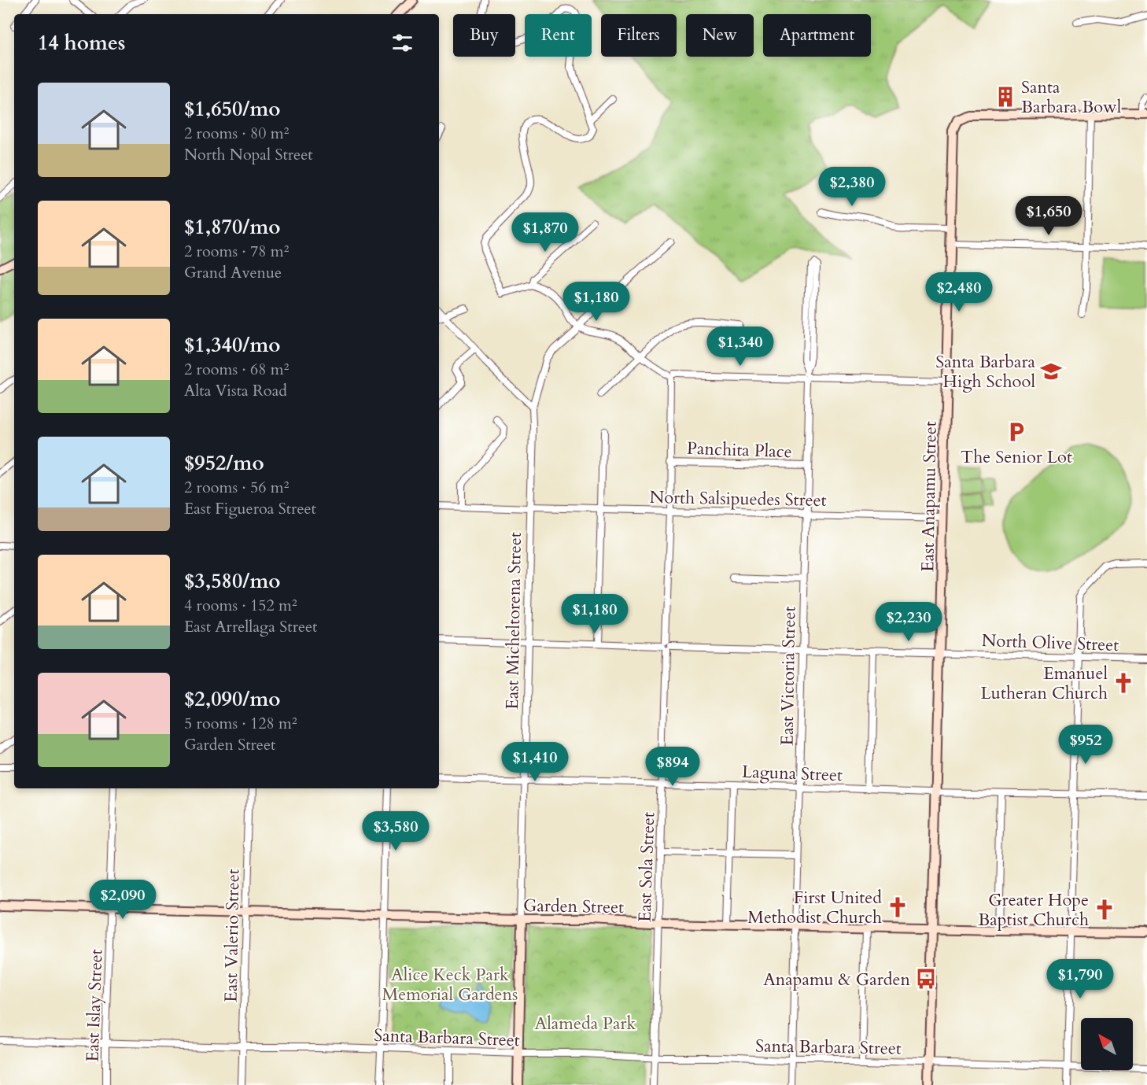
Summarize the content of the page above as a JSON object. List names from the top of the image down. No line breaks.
{"streets":{"street":["Panchita Place","East Anapamu Street","North Salsipuedes Street","East Micheltorena Street","North Olive Street","East Victoria Street","Laguna Street","East Sola Street","Garden Street","East Valerio Street","East Islay Street","Santa Barbara Street"]},"crossings":[["Panchita Place","East Victoria Street"],["Panchita Place","East Sola Street"],["East Anapamu Street","North Salsipuedes Street"],["East Anapamu Street","North Olive Street"],["East Anapamu Street","Laguna Street"],["East Anapamu Street","Garden Street"],["East Anapamu Street","Santa Barbara Street"],["North Salsipuedes Street","East Micheltorena Street"],["North Salsipuedes Street","East Victoria Street"],["North Salsipuedes Street","East Sola Street"],["East Micheltorena Street","North Olive Street"],["East Micheltorena Street","Laguna Street"],["East Micheltorena Street","Garden Street"],["East Micheltorena Street","Santa Barbara Street"],["North Olive Street","East Victoria Street"],["North Olive Street","East Sola Street"],["East Victoria Street","Laguna Street"],["East Victoria Street","Garden Street"],["East Victoria Street","Santa Barbara Street"],["Laguna Street","East Sola Street"],["East Sola Street","Garden Street"],["East Sola Street","Santa Barbara Street"],["Garden Street","East Valerio Street"],["Garden Street","East Islay Street"],["East Valerio Street","Santa Barbara Street"],["East Islay Street","Santa Barbara Street"]],"parks":["Alice Keck Park Memorial Gardens","Alameda Park"],"places":{"building":["Santa Barbara Bowl"],"school or university":["Santa Barbara High School"],"parking":["The Senior Lot"],"church":["Emanuel Lutheran Church","First United Methodist Church","Greater Hope Baptist Church"],"bus stop":["Anapamu & Garden"]},"north":"top left","page":{"chip":["Buy","Rent","Filters","New","Apartment"],"heading":"14 homes","list":[{"name":"$1,650/mo","note":"2 rooms · 80 m² · North Nopal Street"},{"name":"$1,870/mo","note":"2 rooms · 78 m² · Grand Avenue"},{"name":"$1,340/mo","note":"2 rooms · 68 m² · Alta Vista Road"},{"name":"$952/mo","note":"2 rooms · 56 m² · East Figueroa Street"},{"name":"$3,580/mo","note":"4 rooms · 152 m² · East Arrellaga Street"},{"name":"$2,090/mo","note":"5 rooms · 128 m² · Garden Street"}],"price":["$2,380","$1,650","$1,870","$2,480","$1,180","$1,340","$1,180","$2,230","$952","$1,410","$894","$3,580","$2,090","$1,790"]}}
